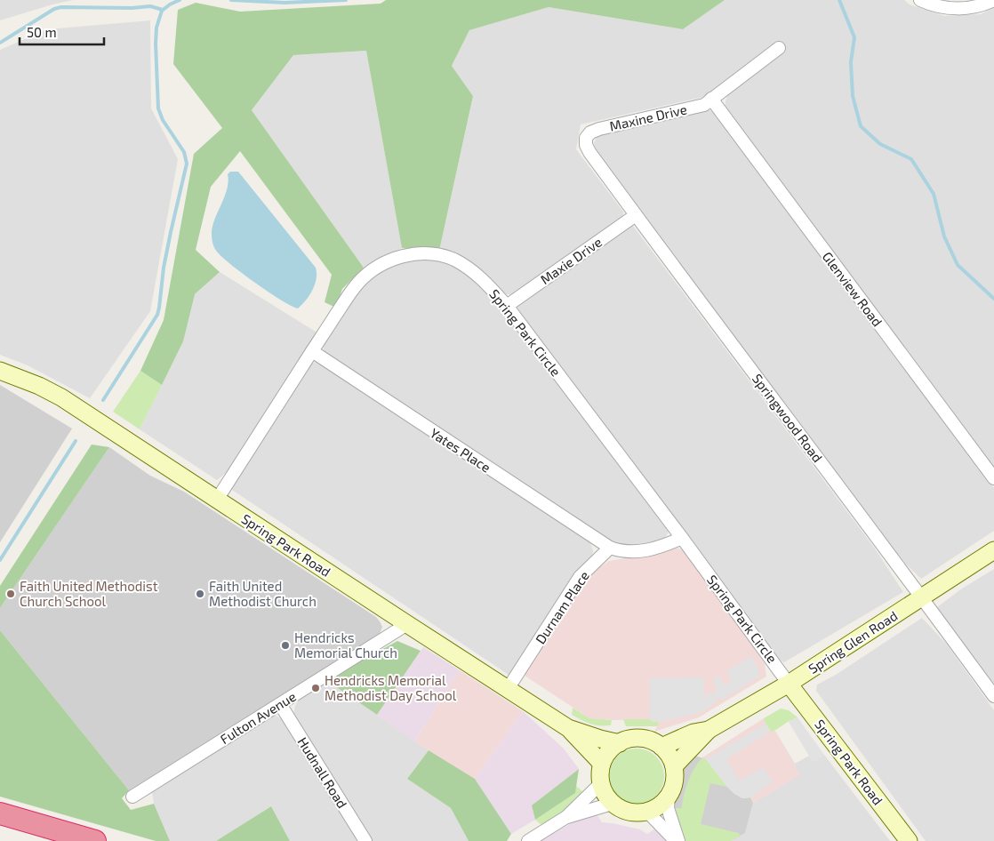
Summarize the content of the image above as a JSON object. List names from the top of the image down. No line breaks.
{"streets":{"main road":["Spring Park Road","Spring Glen Road"],"street":["Maxine Drive","Maxie Drive","Glenview Road","Spring Park Circle","Springwood Road","Yates Place","Durnam Place","Fulton Avenue","Hudnall Road"]},"crossings":[["Maxine Drive","Glenview Road"],["Maxine Drive","Springwood Road"],["Maxie Drive","Spring Park Circle"],["Maxie Drive","Springwood Road"],["Spring Park Circle","Yates Place"],["Spring Park Circle","Spring Park Road"],["Spring Park Circle","Spring Glen Road"],["Springwood Road","Spring Glen Road"],["Yates Place","Durnam Place"],["Spring Park Road","Durnam Place"],["Spring Park Road","Spring Glen Road"],["Spring Park Road","Fulton Avenue"],["Fulton Avenue","Hudnall Road"]],"places":["Faith United Methodist Church School","Faith United Methodist Church","Hendricks Memorial Church","Hendricks Memorial Methodist Day School"],"scale_bar":"50 m"}
